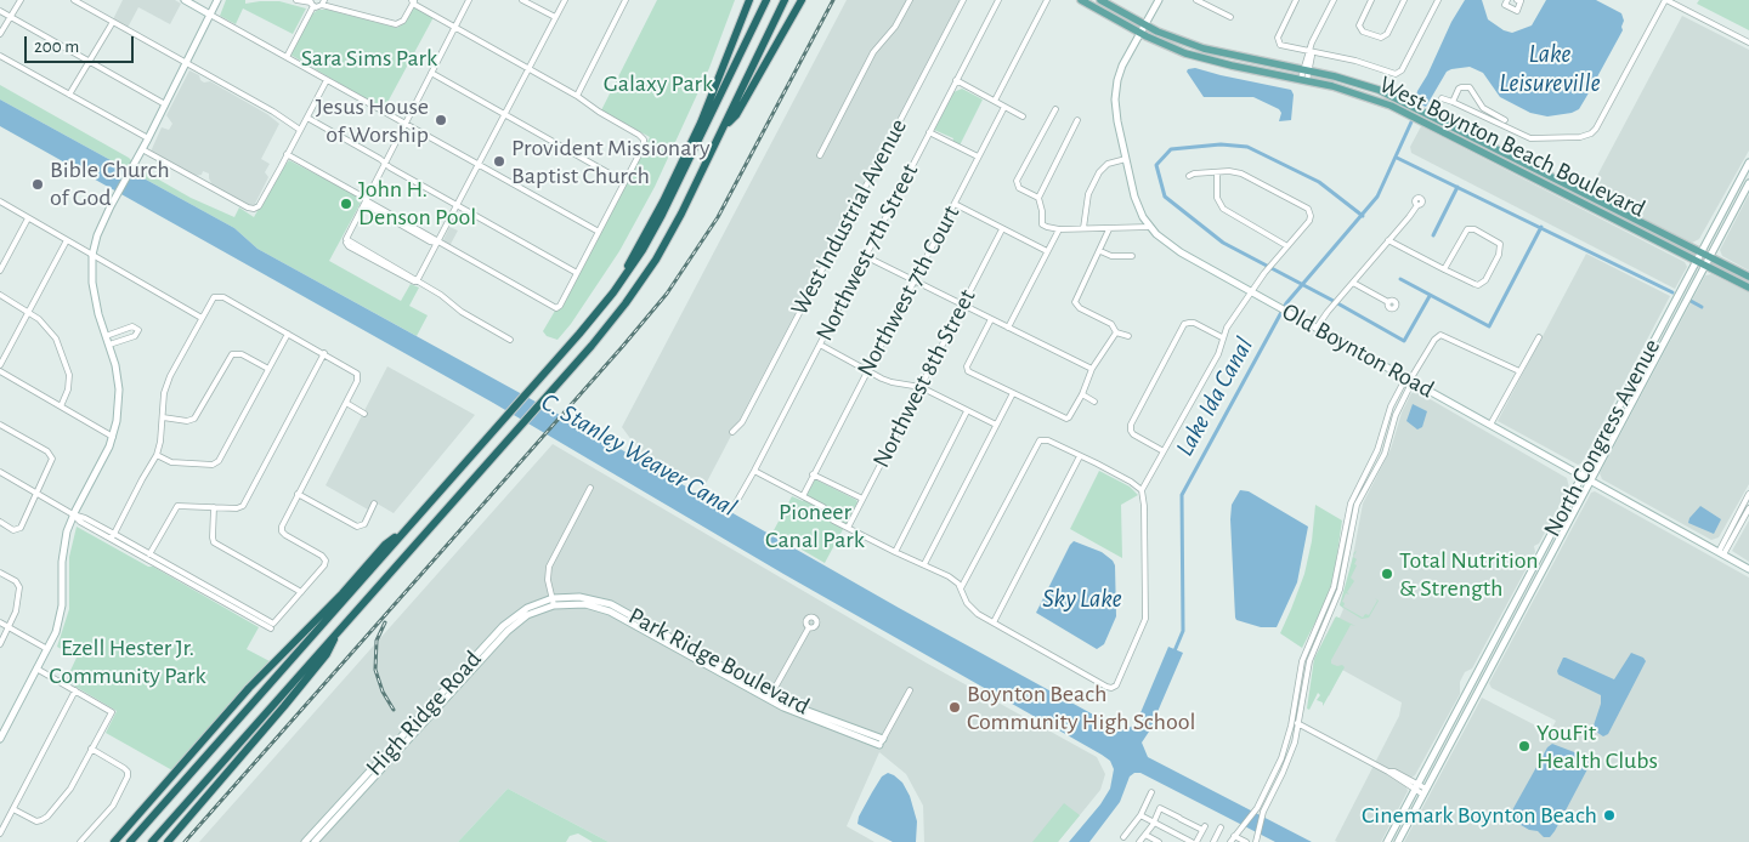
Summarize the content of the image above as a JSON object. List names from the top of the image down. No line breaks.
{"streets":{"main road":["West Boynton Beach Boulevard"],"street":["West Industrial Avenue","Northwest 7th Street","Northwest 7th Court","Old Boynton Road","Northwest 8th Street","North Congress Avenue","Park Ridge Boulevard","High Ridge Road"]},"crossings":[["West Boynton Beach Boulevard","Old Boynton Road"],["West Boynton Beach Boulevard","North Congress Avenue"],["Old Boynton Road","North Congress Avenue"],["Park Ridge Boulevard","High Ridge Road"]],"water":["Lake Leisureville","Lake Ida Canal","C. Stanley Weaver Canal","Sky Lake"],"parks":["Sara Sims Park","Galaxy Park","Pioneer Canal Park","Ezell Hester Jr. Community Park"],"places":["Jesus House of Worship","Provident Missionary Baptist Church","Bible Church of God","John H. Denson Pool","Total Nutrition & Strength","Boynton Beach Community High School","YouFit Health Clubs","Cinemark Boynton Beach"],"scale_bar":"200 m"}
